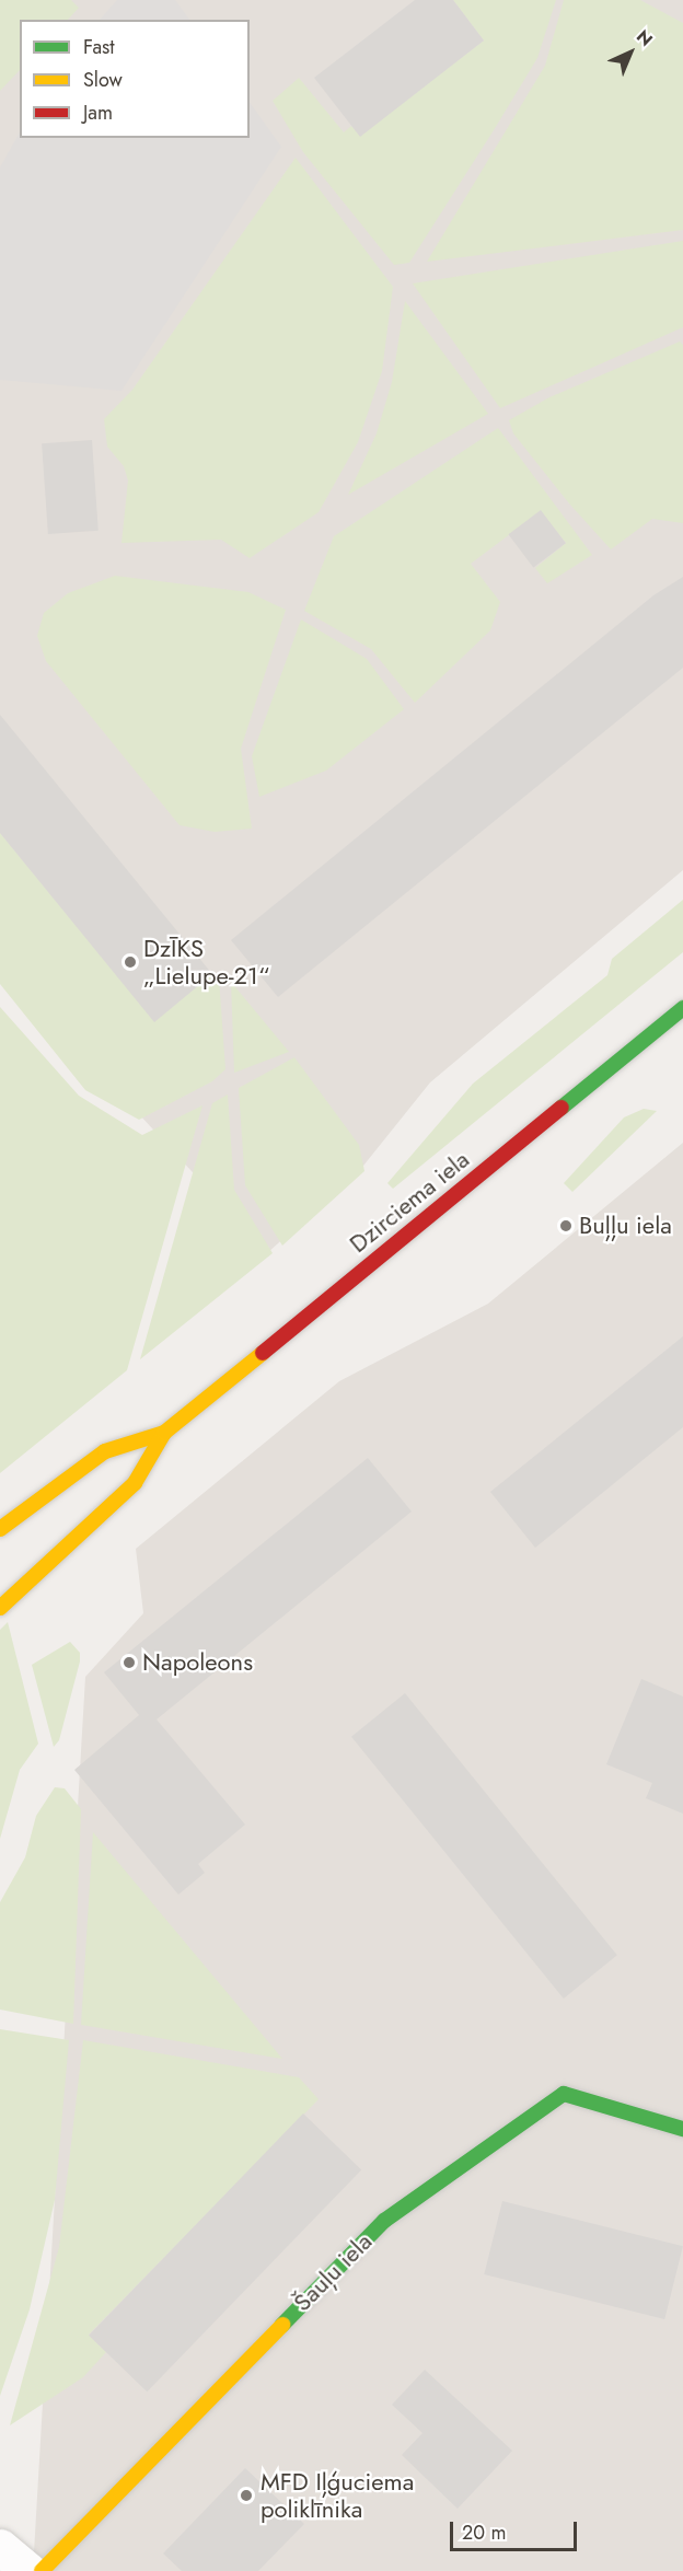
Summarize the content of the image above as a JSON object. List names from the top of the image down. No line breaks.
{"streets":{"street":["Dzirciema iela","Šauļu iela"]},"places":["DzĪKS „Lielupe-21“","Buļļu iela","Napoleons","MFD Iļģuciema poliklīnika"],"legend":["Fast","Slow","Jam"],"scale_bar":"20 m","north":"top right"}
